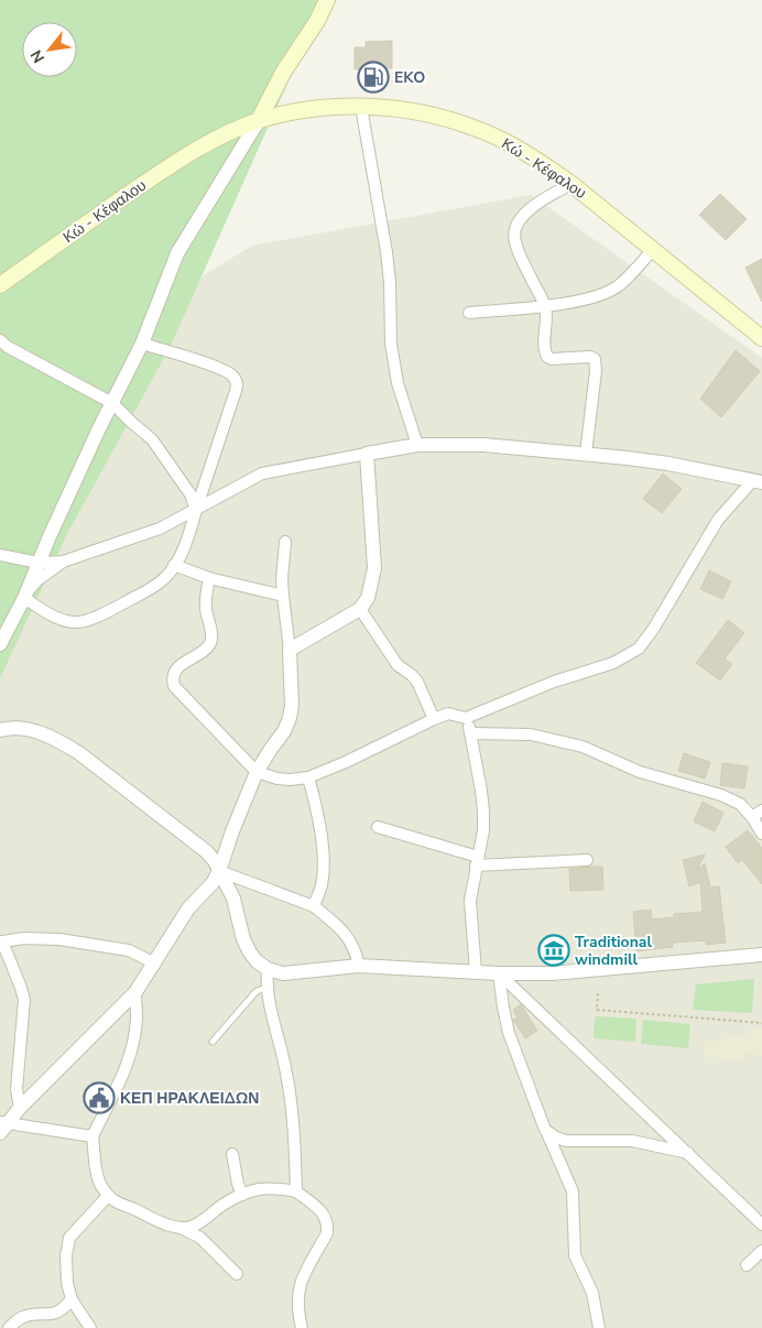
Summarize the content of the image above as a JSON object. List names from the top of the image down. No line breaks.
{"streets":{"main road":["Κώ - Κέφαλου"]},"places":{"fuel station":["EKO"],"museum":["Traditional windmill"],"public building":["ΚΕΠ ΗΡΑΚΛΕΙΔΩΝ"]},"north":"bottom left"}
